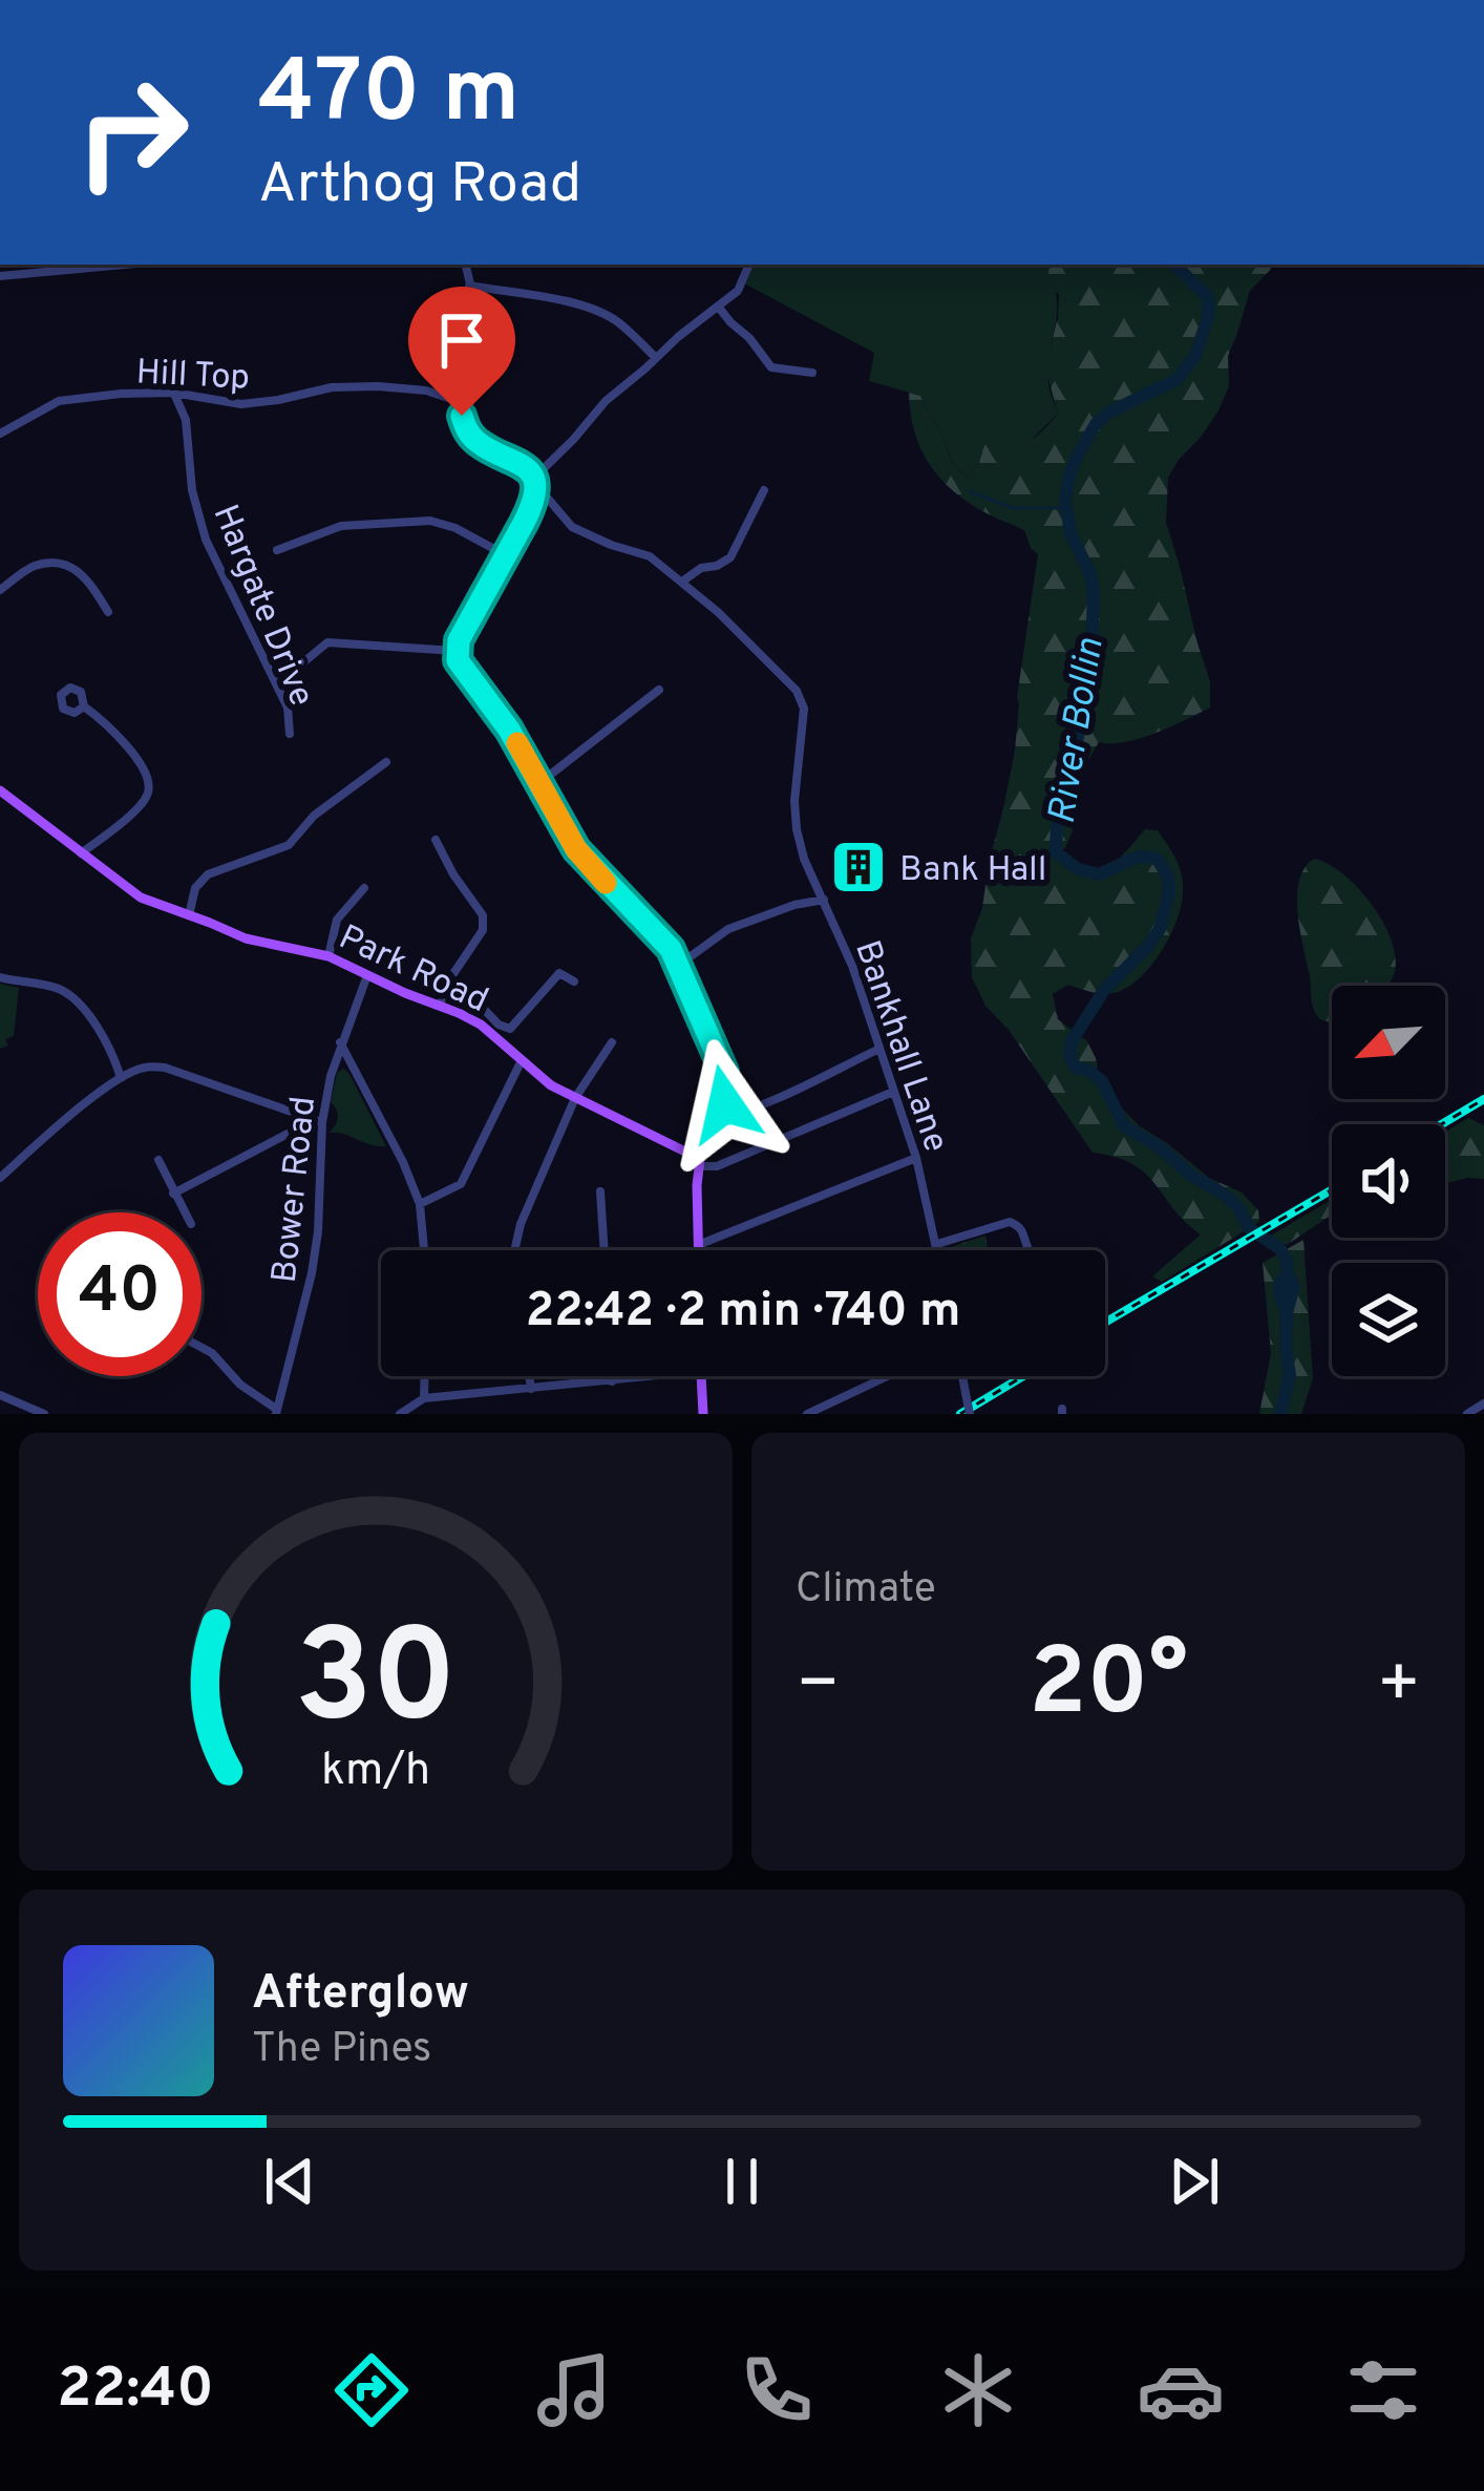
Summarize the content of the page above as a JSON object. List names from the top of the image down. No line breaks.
{"streets":{"main road":["Park Road"],"street":["Hill Top","Hargate Drive","Bankhall Lane","Bower Road"]},"crossings":[["Hill Top","Hargate Drive"],["Hill Top","Bankhall Lane"],["Park Road","Bower Road"]],"water":["River Bollin"],"places":{"building":["Bank Hall"]},"north":"bottom left","page":{"turn":["470 m","Arthog Road"],"limit":"40","trip":"22:42 · 2 min · 740 m","tile":"Climate","heat":["−","20°","+"],"song":["Afterglow","The Pines"],"tabs":"22:40","gauge":["30","km/h"]}}
